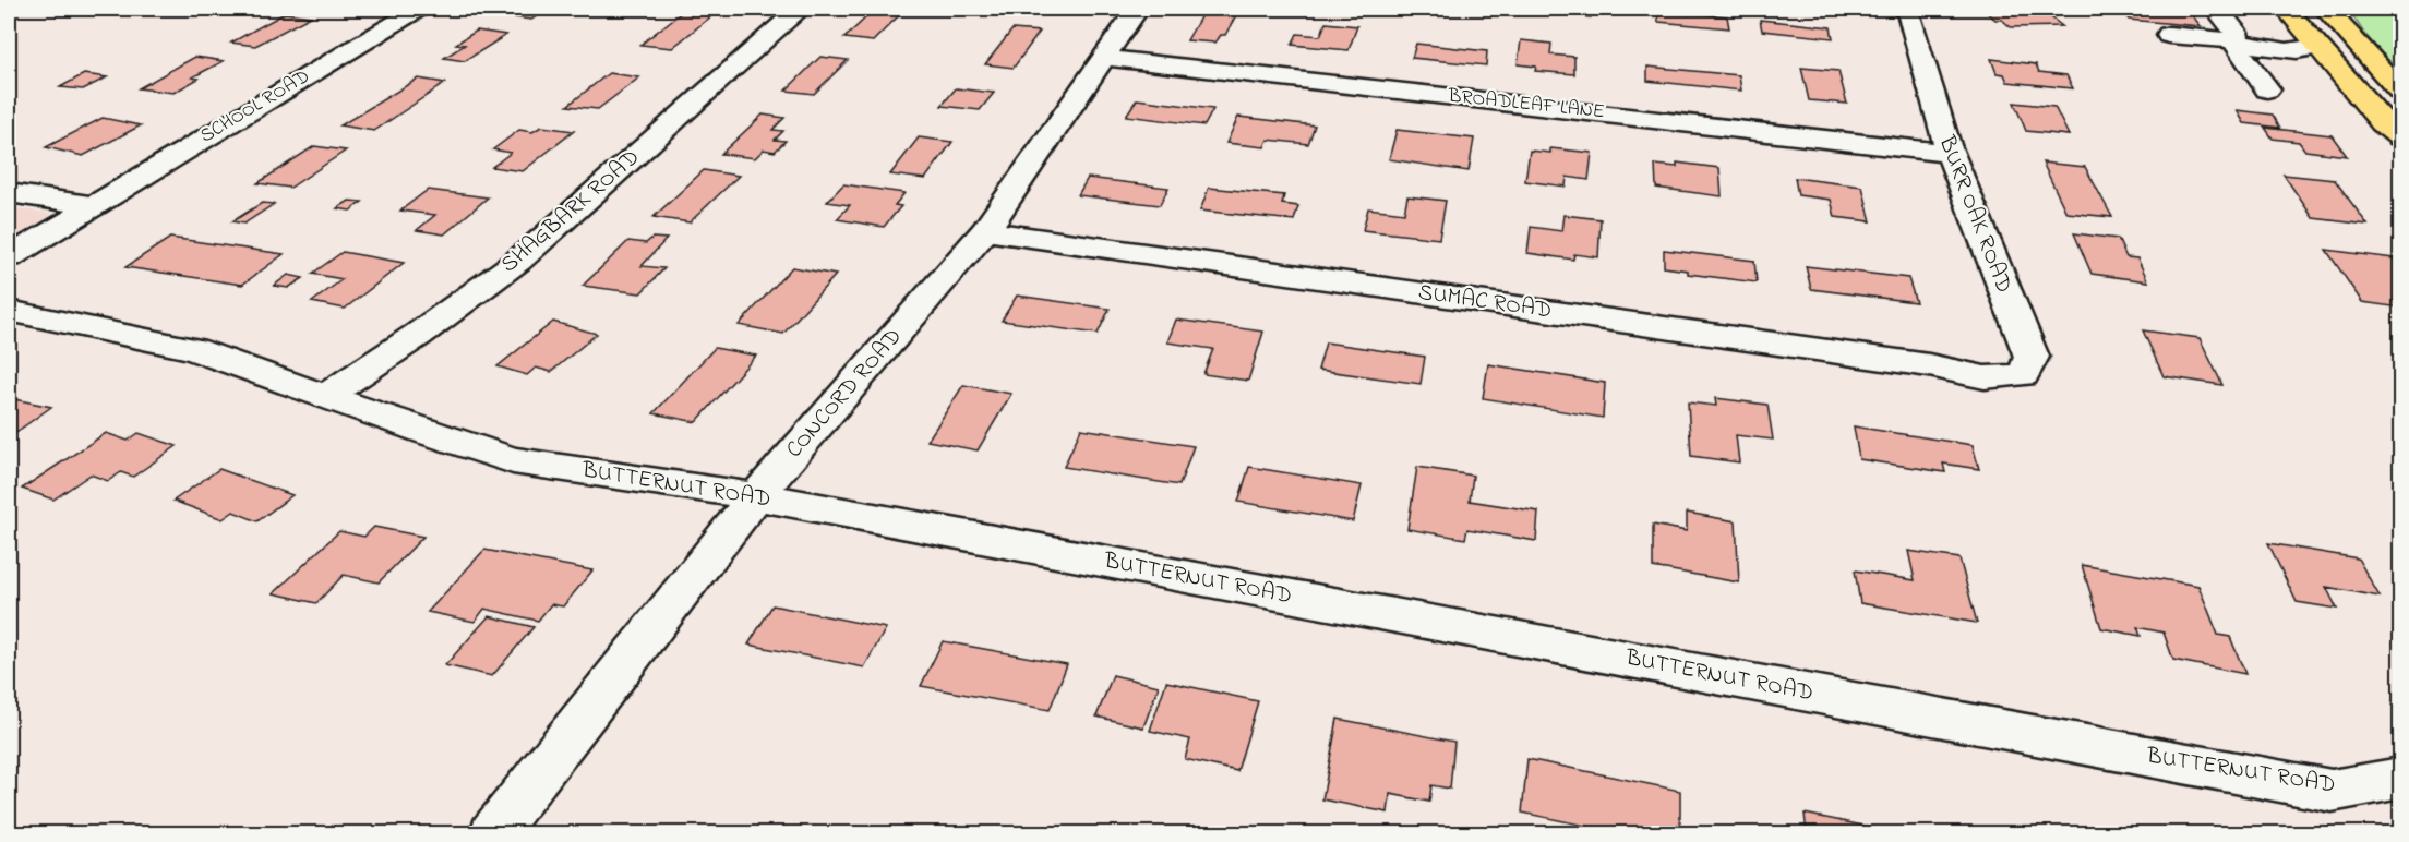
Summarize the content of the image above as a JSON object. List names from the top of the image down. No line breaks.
{"streets":{"street":["BROADLEAF LANE","SCHOOL ROAD","SHAGBARK ROAD","BURR OAK ROAD","SUMAC ROAD","CONCORD ROAD","BUTTERNUT ROAD"]},"crossings":[["BROADLEAF LANE","BURR OAK ROAD"],["BROADLEAF LANE","CONCORD ROAD"],["SHAGBARK ROAD","BUTTERNUT ROAD"],["BURR OAK ROAD","SUMAC ROAD"],["SUMAC ROAD","CONCORD ROAD"],["CONCORD ROAD","BUTTERNUT ROAD"]]}
